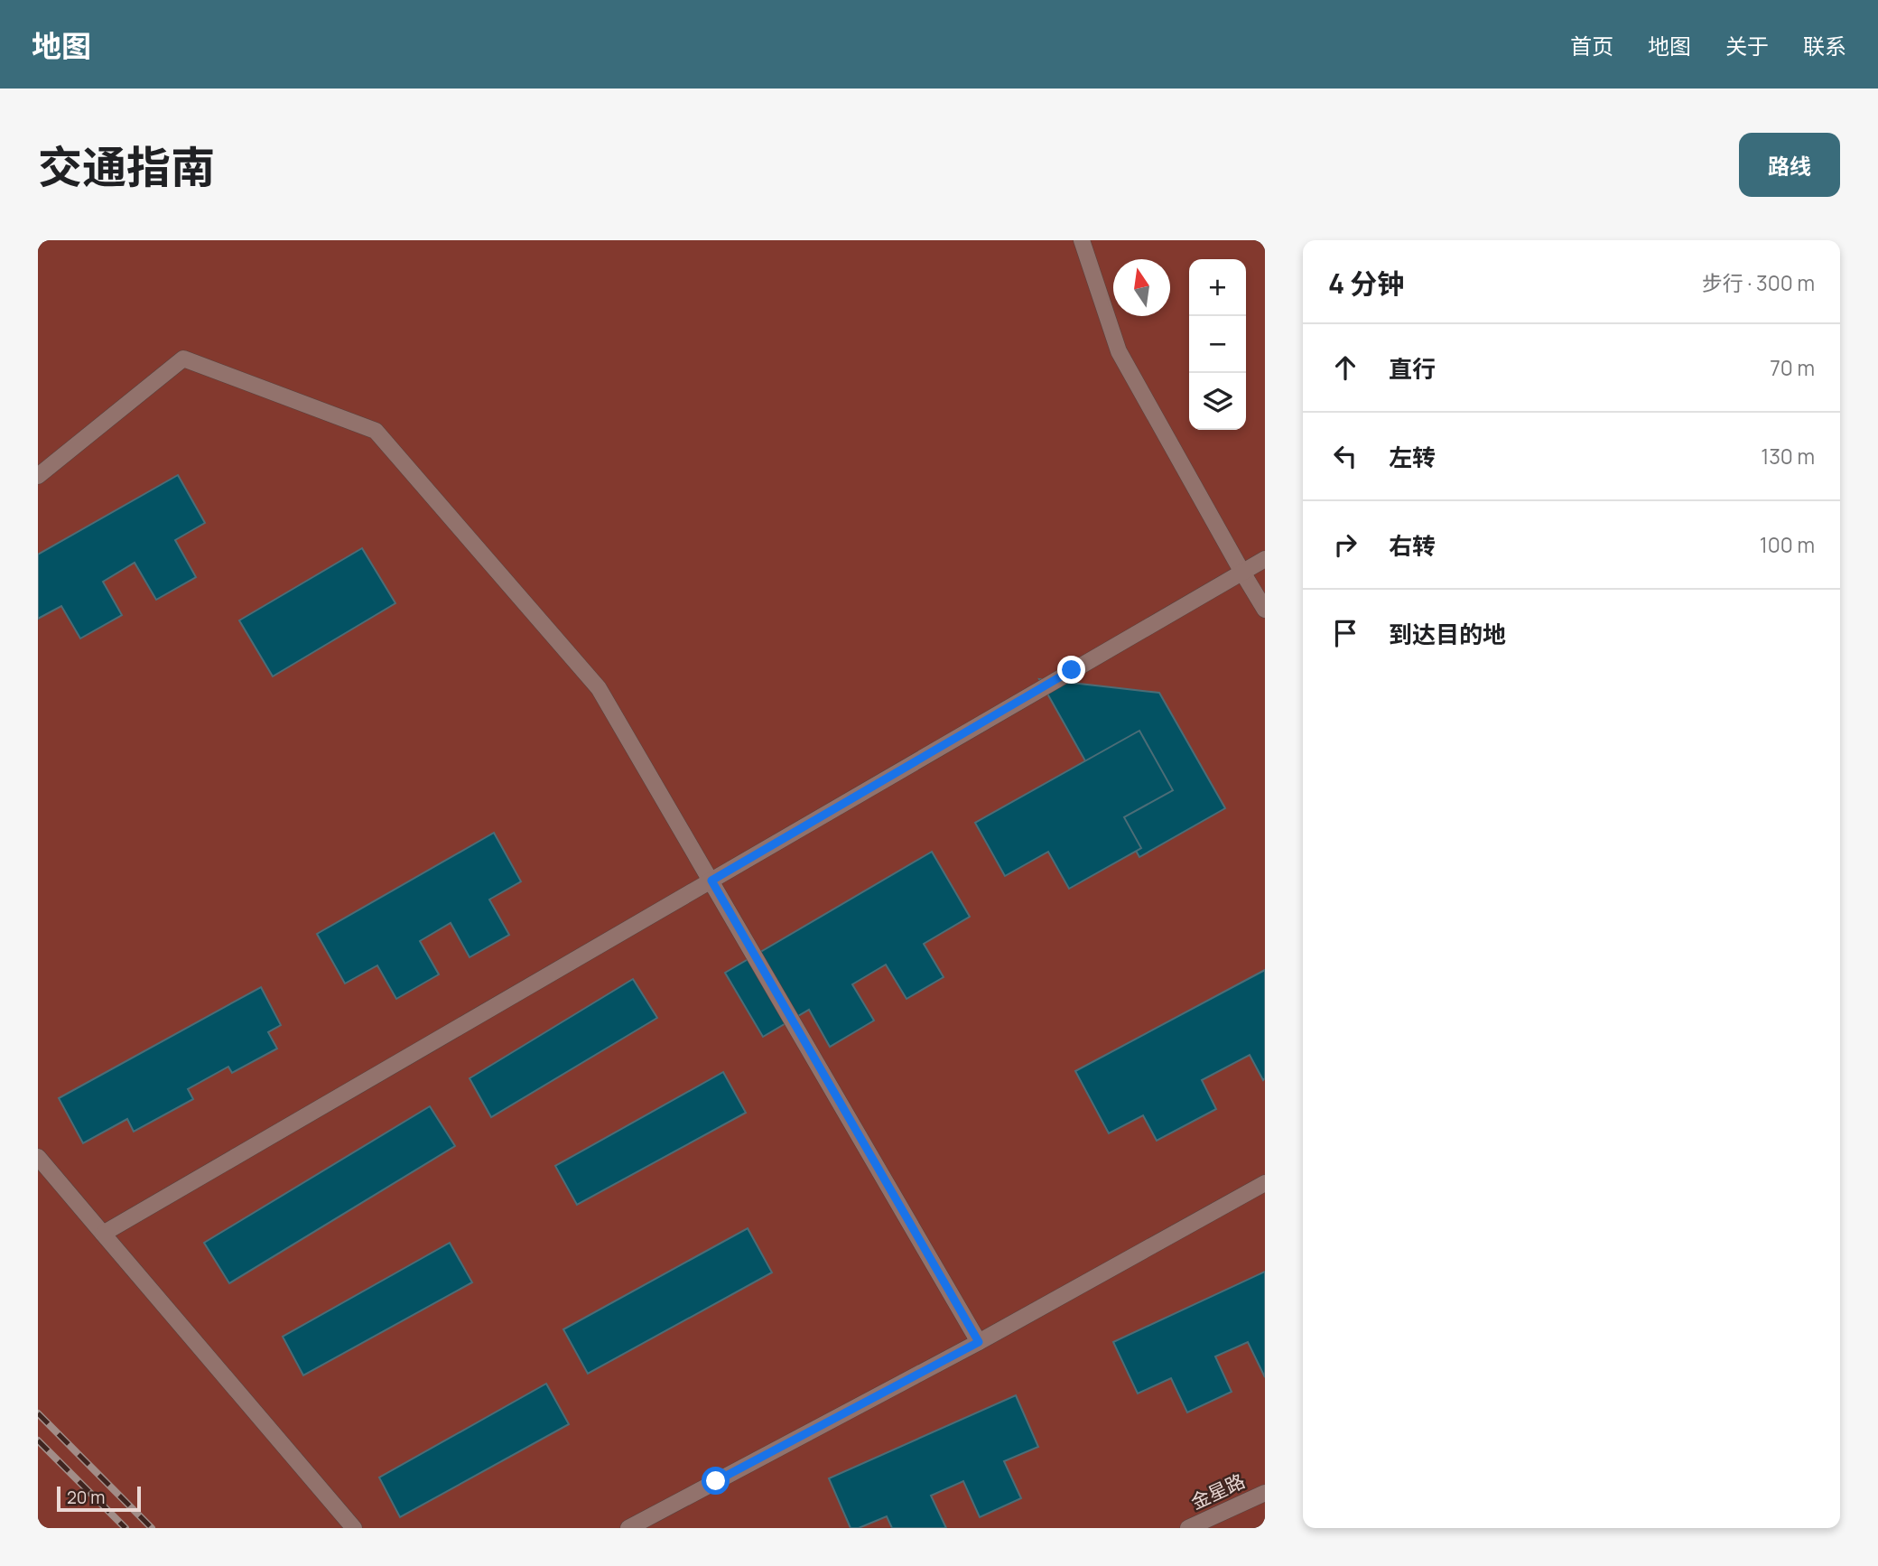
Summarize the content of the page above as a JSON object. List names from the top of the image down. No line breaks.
{"streets":{"street":["金星路"]},"scale_bar":"20 m","north":"top","page":{"header":"地图","nav":["首页","地图","关于","联系"],"title":"交通指南","buttons":"路线","heading":["4 分钟","步行 · 300 m"],"map_buttons":["+","−"],"list":[["直行","70 m"],["左转","130 m"],["右转","100 m"],"到达目的地"],"scale":"20 m"}}
